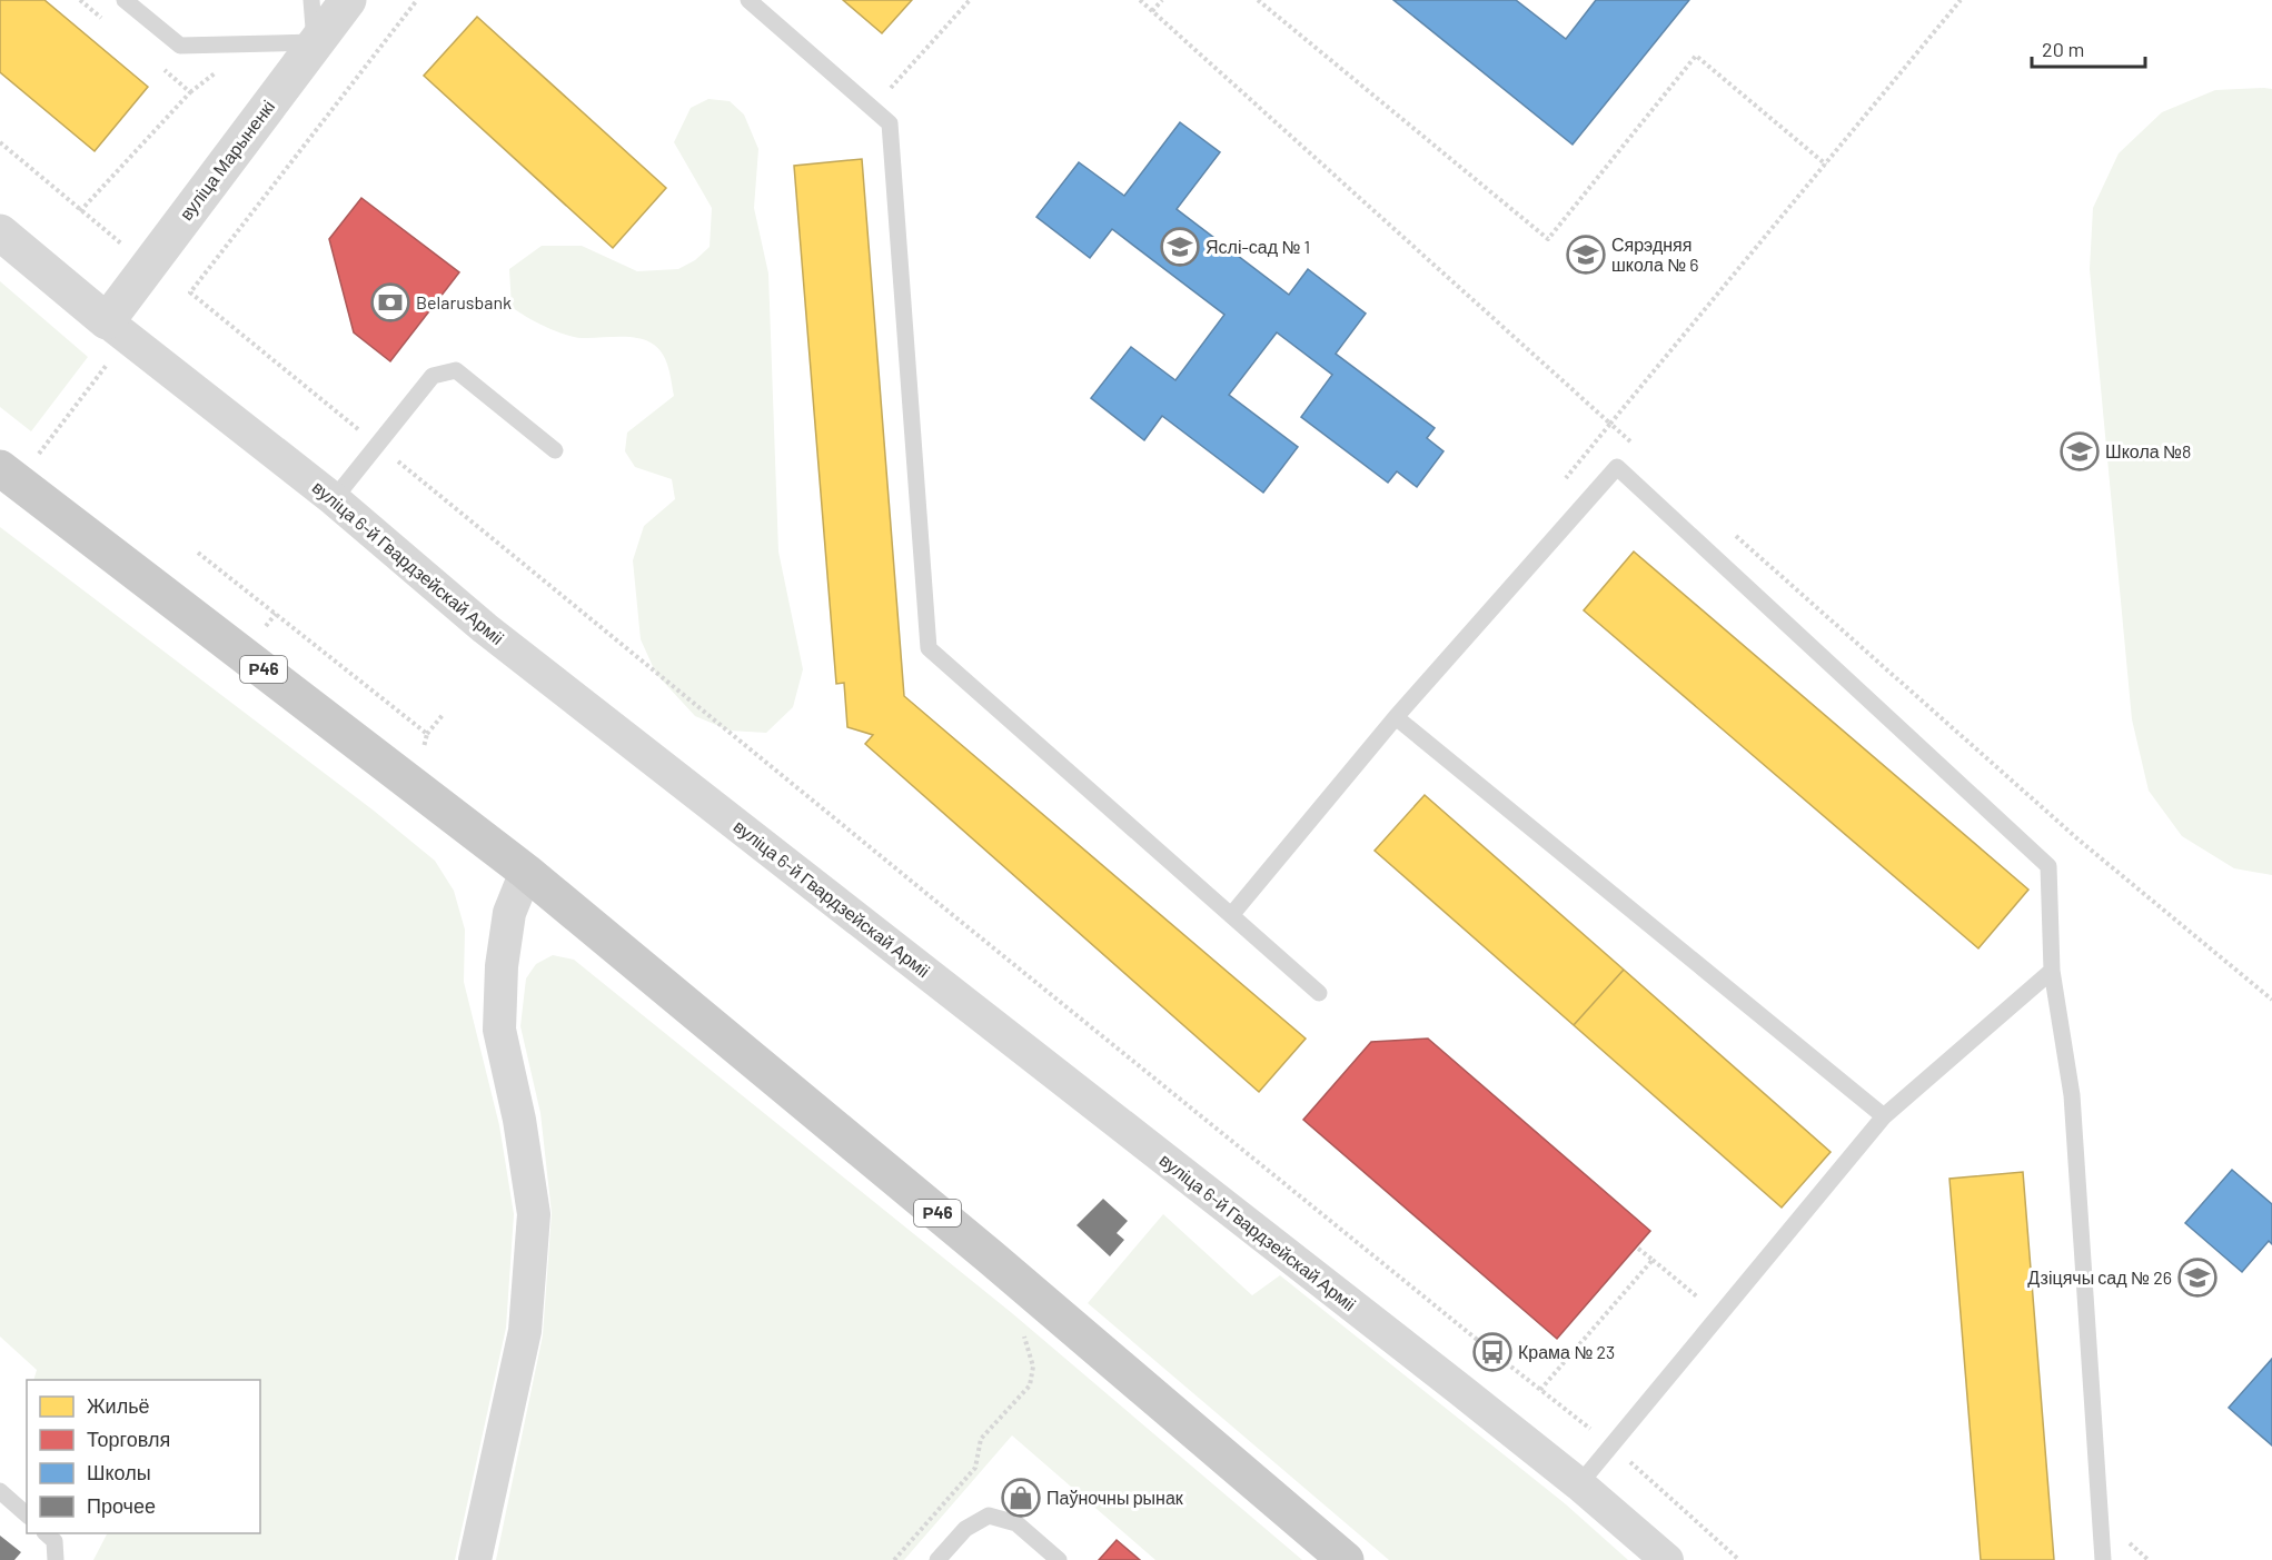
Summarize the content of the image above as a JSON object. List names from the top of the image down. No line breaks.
{"streets":{"main road":["Р46"],"street":["вуліца Марыненкі","вуліца 6-й Гвардзейскай Арміі"]},"crossings":[["вуліца Марыненкі","вуліца 6-й Гвардзейскай Арміі"]],"places":{"school or university":["Яслі-сад № 1","Сярэдняя школа № 6","Школа №8","Дзіцячы сад № 26"],"bank":["Belarusbank"],"bus stop":["Крама № 23"],"shop":["Паўночны рынак"]},"legend":["Жильё","Торговля","Школы","Прочее"],"scale_bar":"20 m"}
